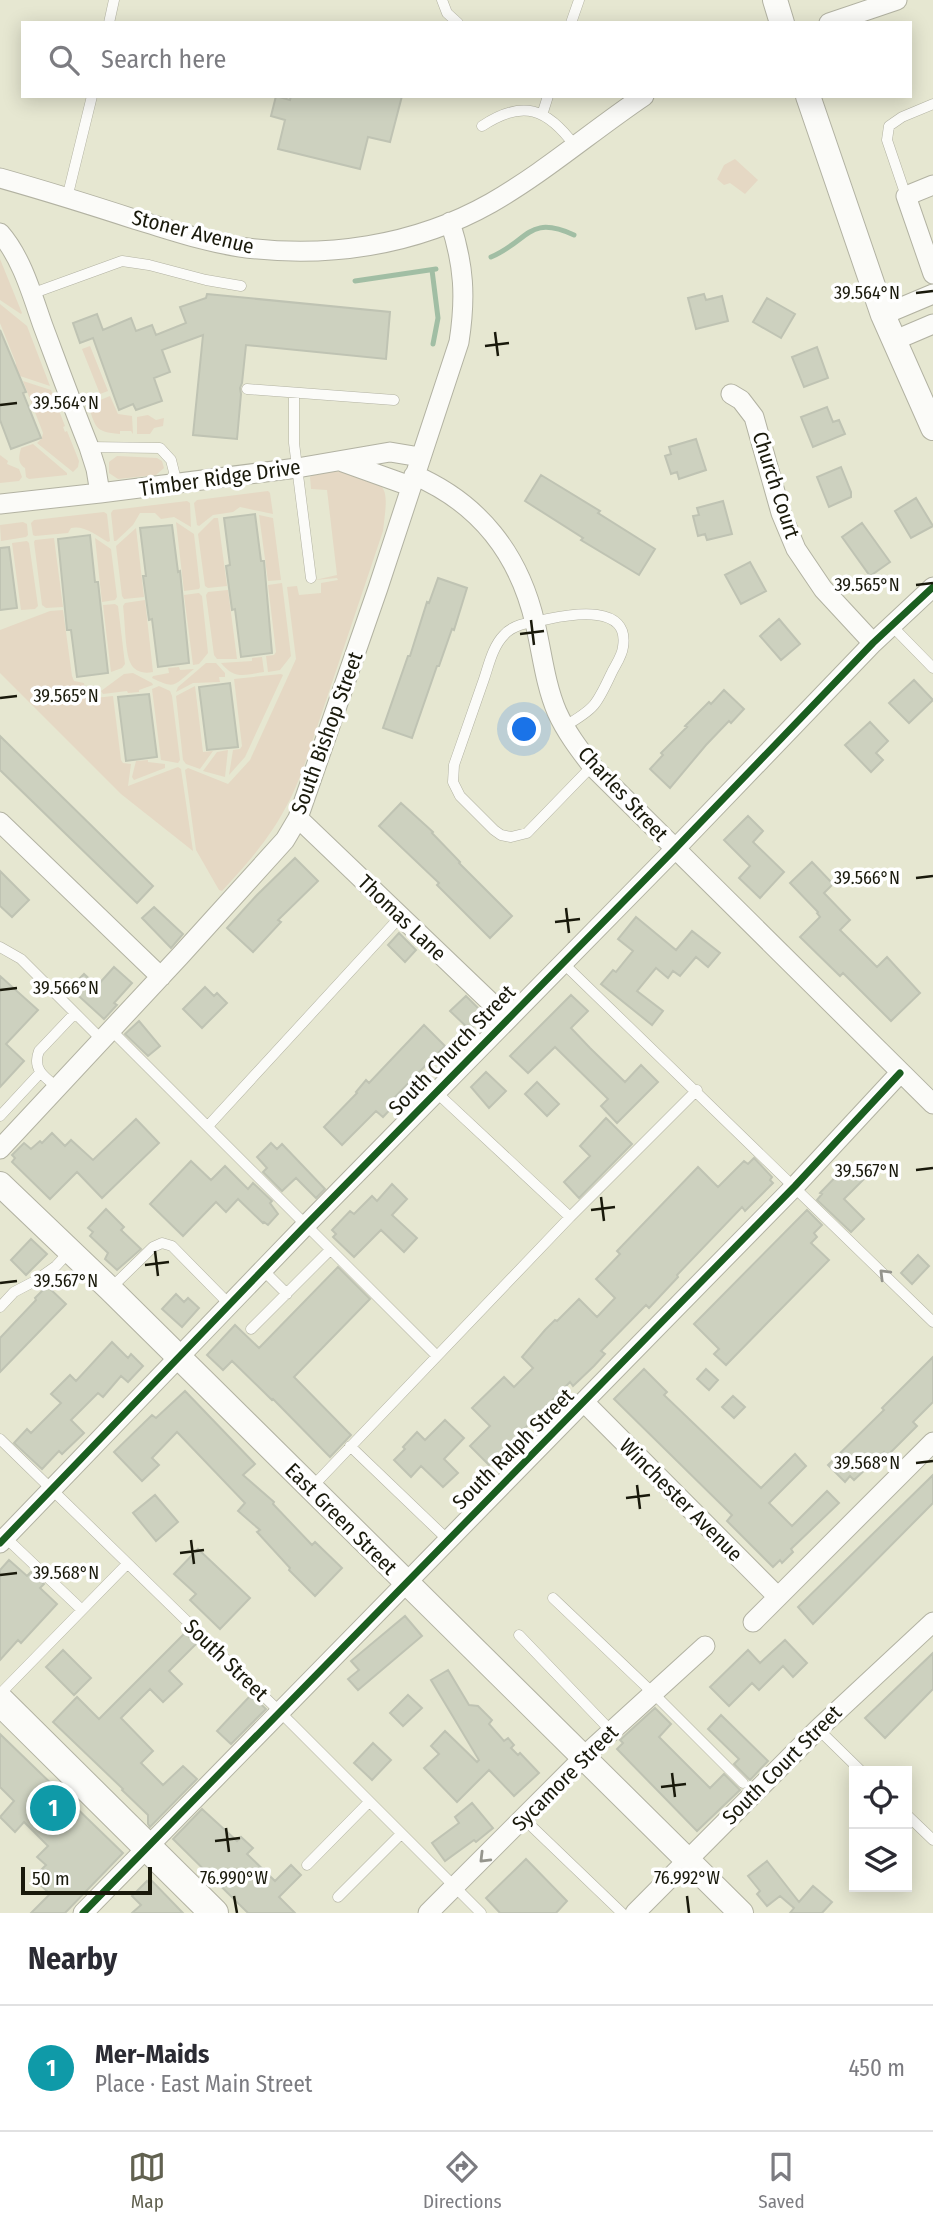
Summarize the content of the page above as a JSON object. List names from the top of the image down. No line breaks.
{"streets":{"street":["Stoner Avenue","Timber Ridge Drive","Church Court","South Bishop Street","Charles Street","Thomas Lane","South Church Street","South Ralph Street","Winchester Avenue","East Green Street","South Court Street","Sycamore Street"],"lane":["South Street"]},"crossings":[["Stoner Avenue","South Bishop Street"],["Timber Ridge Drive","South Bishop Street"],["Timber Ridge Drive","Charles Street"],["Church Court","South Church Street"],["South Bishop Street","Charles Street"],["South Bishop Street","Thomas Lane"],["Charles Street","South Church Street"],["Charles Street","South Ralph Street"],["Thomas Lane","South Church Street"],["South Church Street","East Green Street"],["South Church Street","South Street"],["South Ralph Street","Winchester Avenue"],["South Ralph Street","East Green Street"],["South Ralph Street","South Street"],["East Green Street","South Court Street"],["East Green Street","Sycamore Street"],["South Street","Sycamore Street"]],"scale_bar":"50 m","page":{"search":"Search here","pins":"1","scale":"50 m","heading":"Nearby","list":[{"mark":"1","name":"Mer-Maids","note":"Place · East Main Street","value":"450 m"}],"nav":["Map","Directions","Saved"]},"coordinates":["39.564°N","39.565°N","39.566°N","39.567°N","39.568°N","76.990°W","76.992°W"]}
